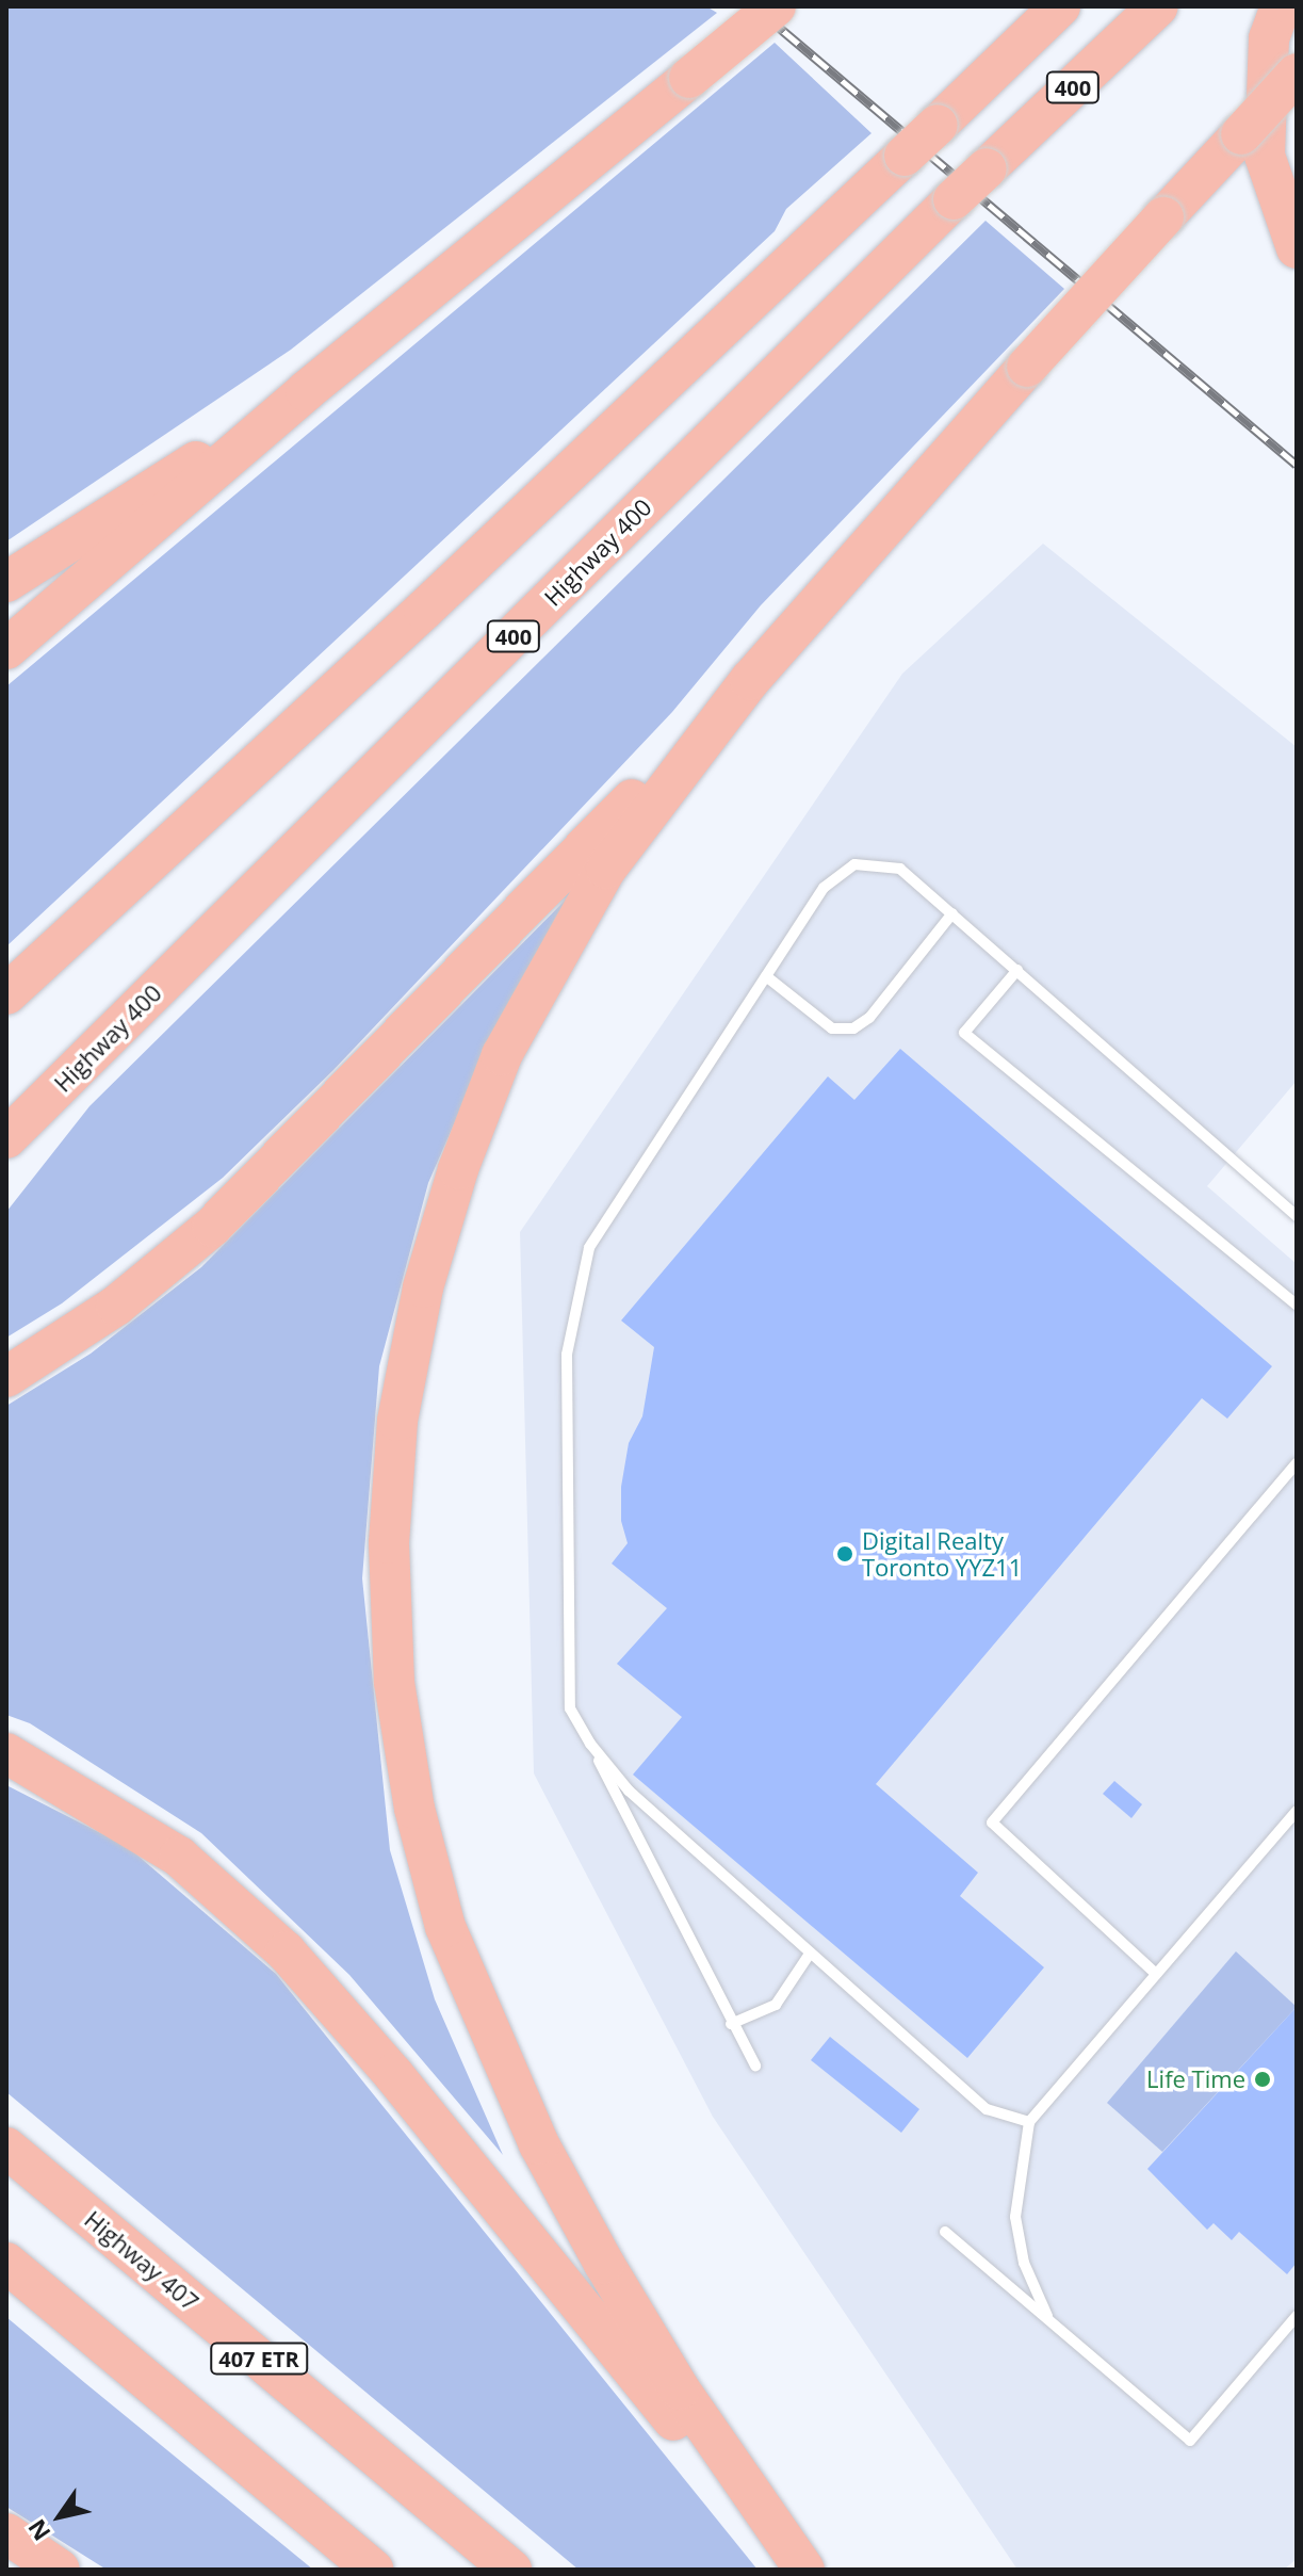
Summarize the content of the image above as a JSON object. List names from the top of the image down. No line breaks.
{"streets":{"highway":["400","Highway 400","Highway 407","407 ETR"]},"places":["Digital Realty Toronto YYZ11","Life Time"],"north":"bottom left"}
